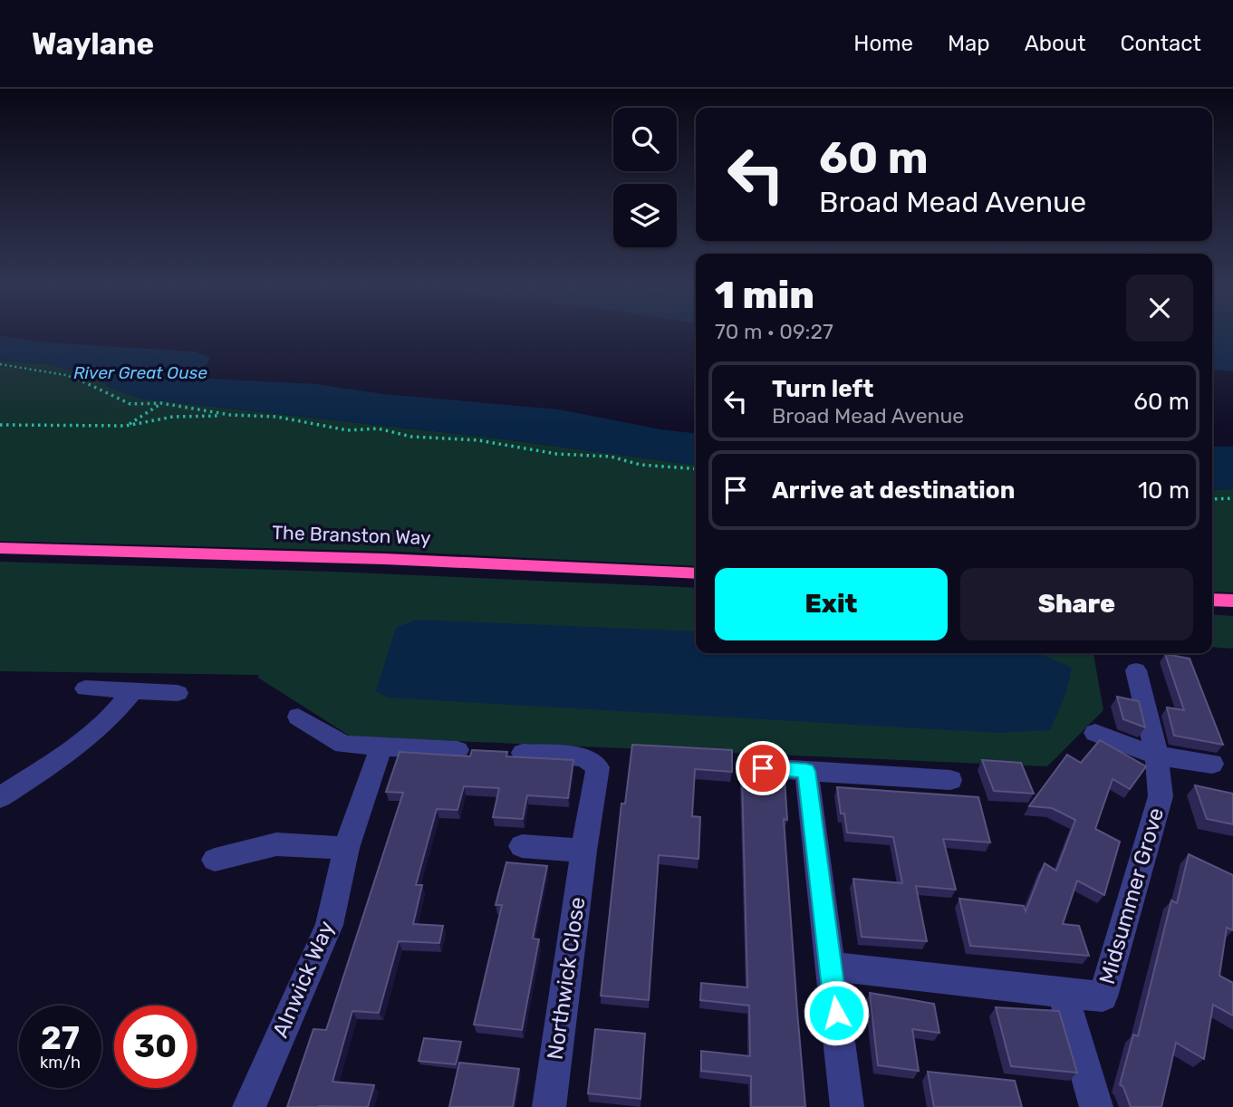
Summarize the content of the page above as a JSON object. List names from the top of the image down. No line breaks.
{"streets":{"highway":["The Branston Way"],"street":["Midsummer Grove","Northwick Close","Alnwick Way"]},"water":["River Great Ouse"],"page":{"header":"Waylane","nav":["Home","Map","About","Contact"],"turn":["60 m","Broad Mead Avenue"],"heading":["1 min","70 m · 09:27"],"list":[{"name":"Turn left","note":"Broad Mead Avenue","value":"60 m"},{"name":"Arrive at destination","value":"10 m"}],"buttons":["Exit","Share"],"speed":"27 km/h","limit":"30"}}
